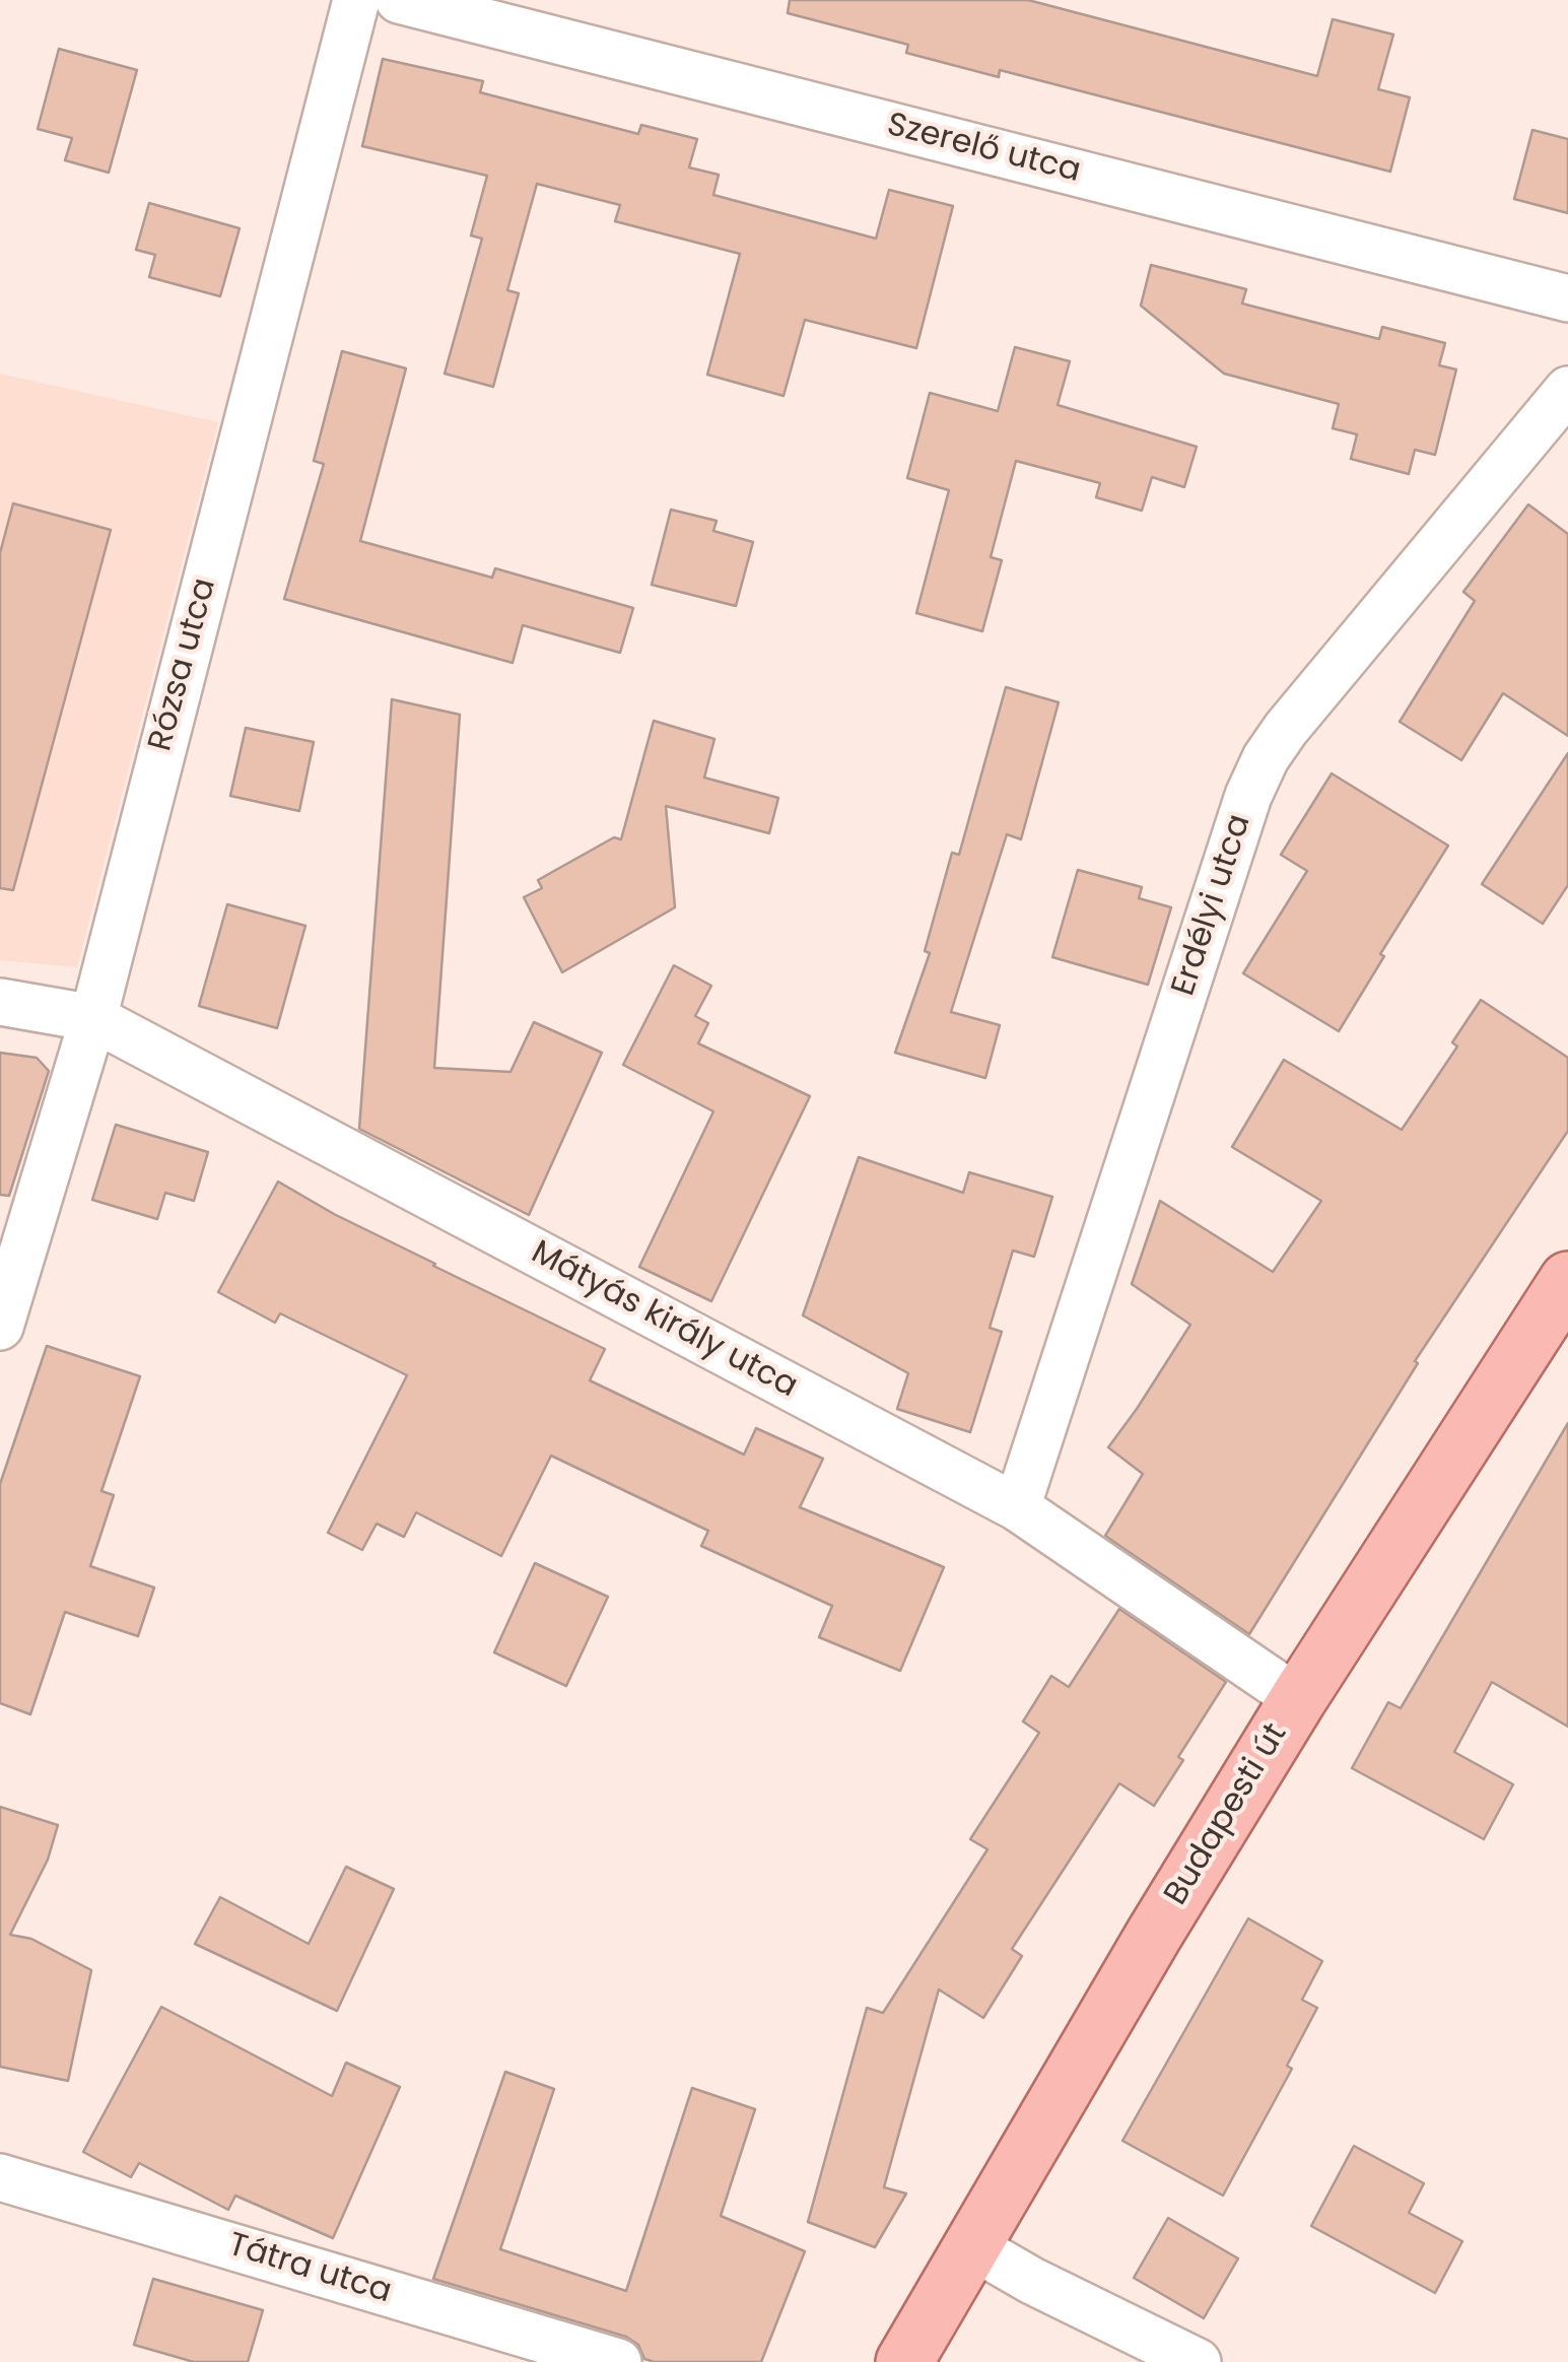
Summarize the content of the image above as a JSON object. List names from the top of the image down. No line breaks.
{"streets":{"main road":["Budapesti út"],"street":["Szerelő utca","Rózsa utca","Erdélyi utca","Mátyás király utca","Tátra utca"]},"crossings":[["Rózsa utca","Mátyás király utca"],["Erdélyi utca","Mátyás király utca"],["Mátyás király utca","Budapesti út"]]}
